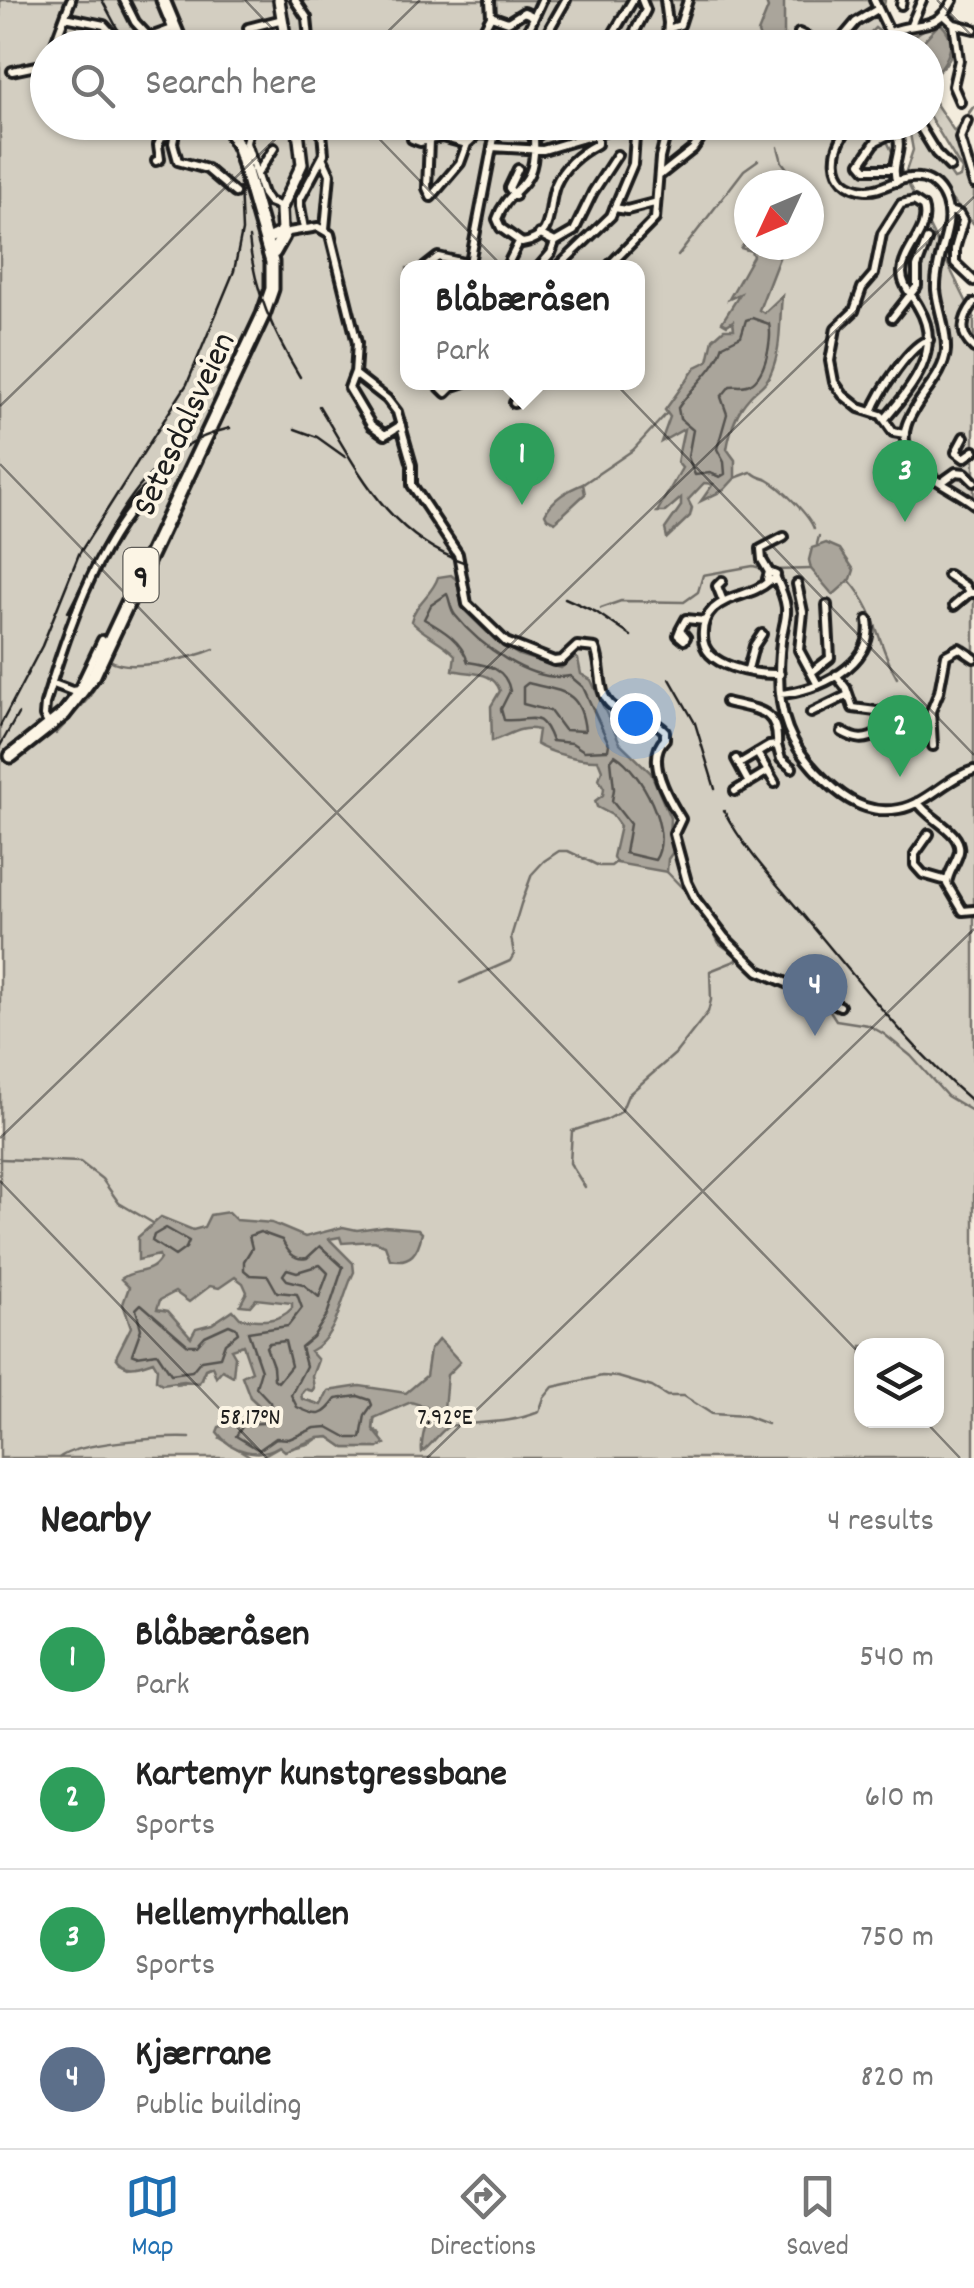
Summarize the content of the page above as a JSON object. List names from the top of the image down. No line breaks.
{"streets":{"highway":["Setesdalsveien","9"]},"north":"bottom left","page":{"search":"Search here","popup":["Blåbæråsen","Park"],"pins":["1","3","2","4"],"heading":["Nearby","4 results"],"list":[{"mark":"1","name":"Blåbæråsen","note":"Park","value":"540 m"},{"mark":"2","name":"Kartemyr kunstgressbane","note":"Sports","value":"610 m"},{"mark":"3","name":"Hellemyrhallen","note":"Sports","value":"750 m"},{"mark":"4","name":"Kjærrane","note":"Public building","value":"820 m"}],"nav":["Map","Directions","Saved"]},"coordinates":["58.17°N","7.92°E"]}
